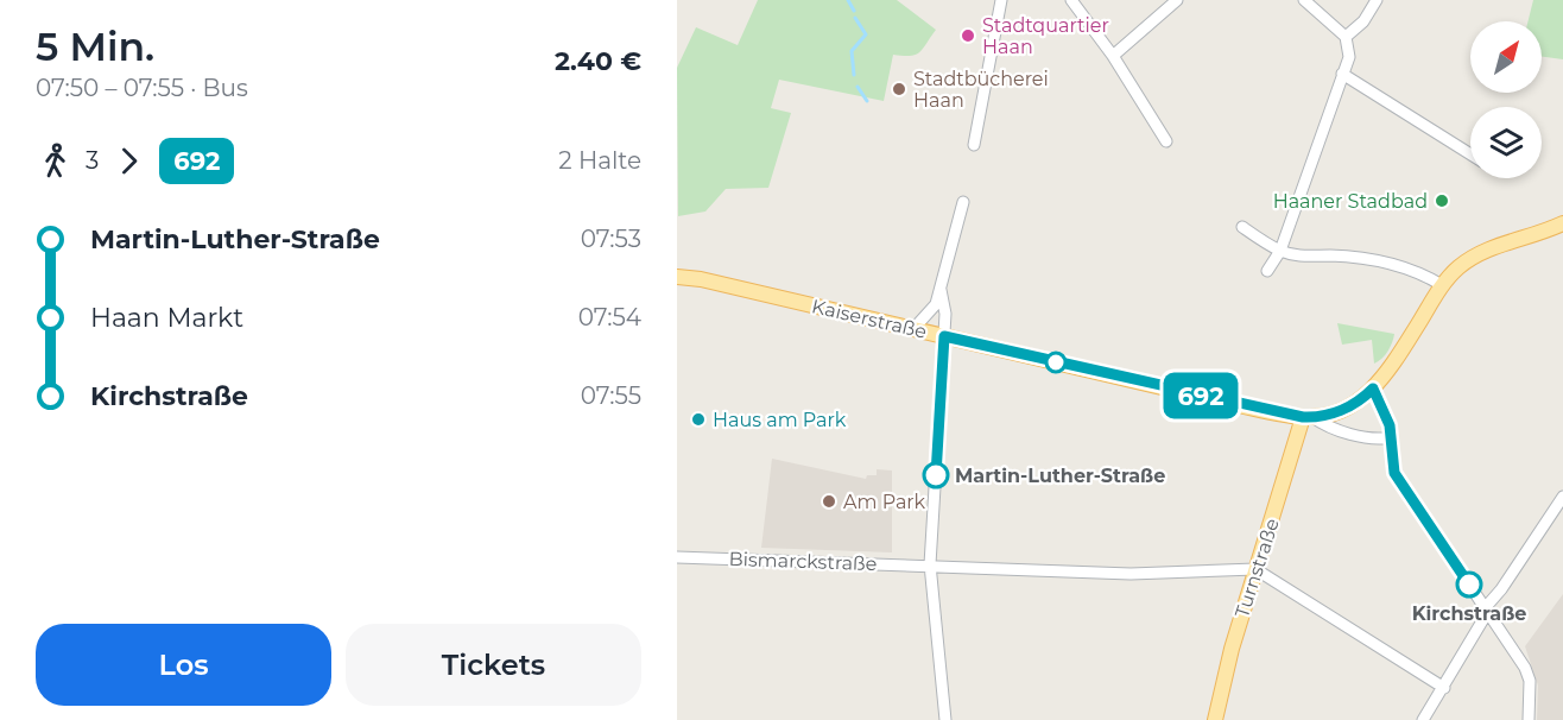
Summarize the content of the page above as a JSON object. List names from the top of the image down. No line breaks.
{"streets":{"main road":["Kaiserstraße","Turnstraße"],"street":["Bismarckstraße"]},"crossings":[["Kaiserstraße","Turnstraße"]],"places":["Stadtquartier Haan","Stadtbücherei Haan","Haaner Stadbad","Haus am Park","Martin-Luther-Straße","Am Park","Kirchstraße"],"lines":["bus line 692"],"north":"top right","page":{"heading":["5 Min.","07:50 – 07:55 · Bus","2.40 €"],"on_map":"692","legs":["3","692","2 Halte"],"list":[{"name":"Martin-Luther-Straße","value":"07:53"},{"name":"Haan Markt","value":"07:54"},{"name":"Kirchstraße","value":"07:55"}],"buttons":["Los","Tickets"]}}
